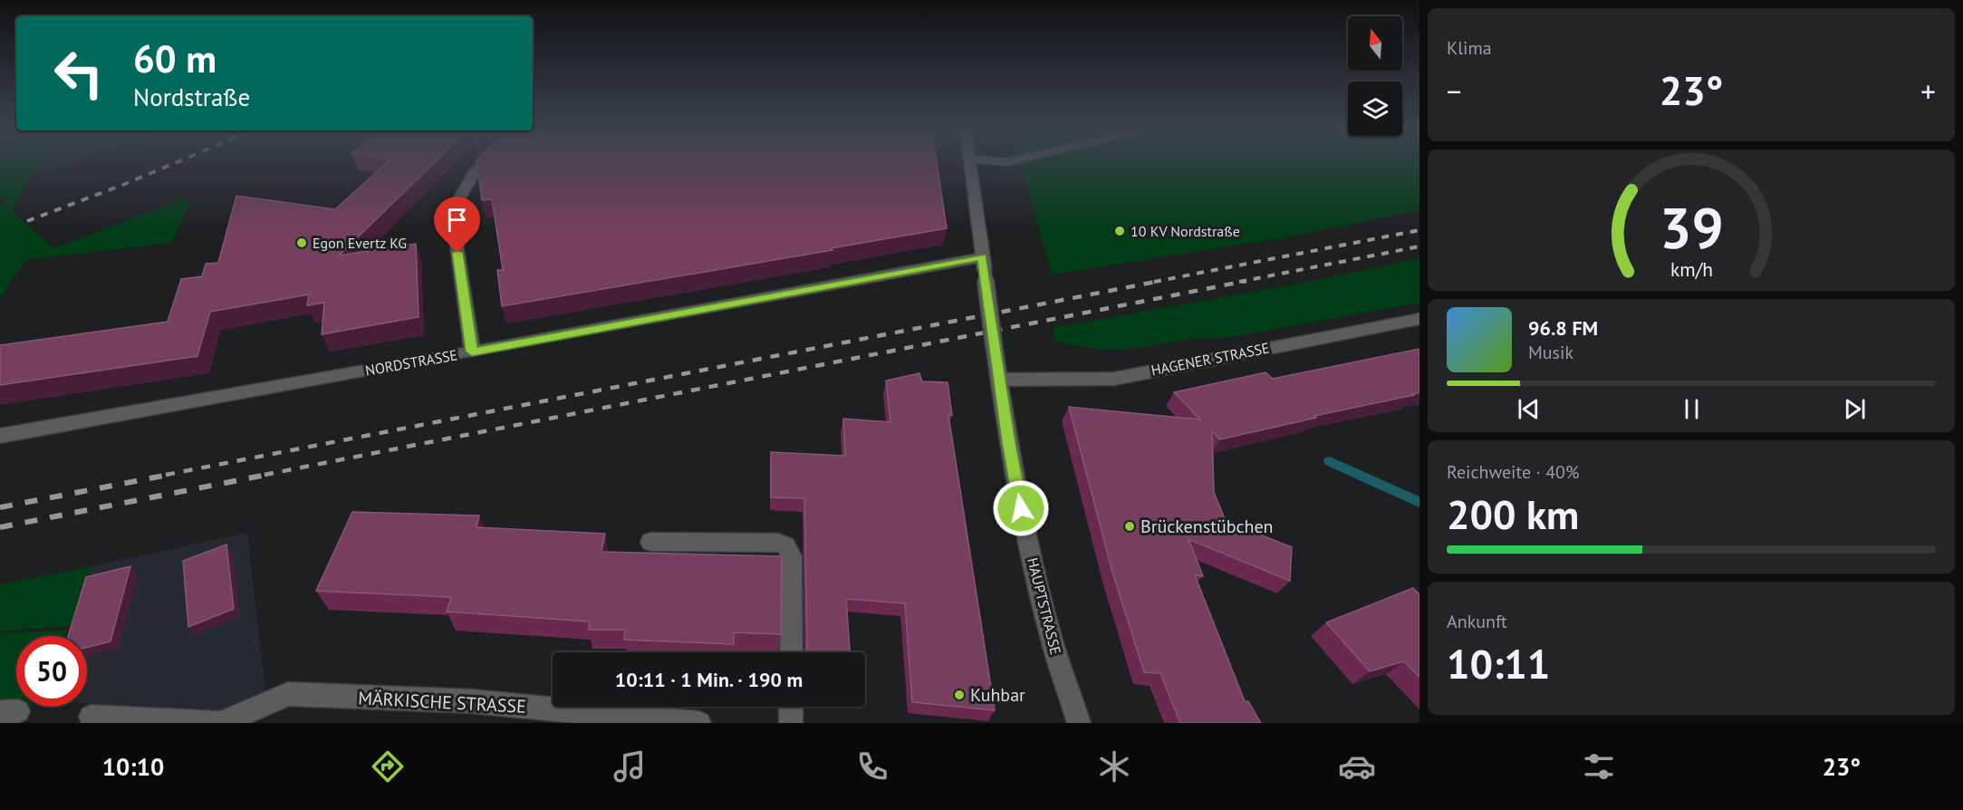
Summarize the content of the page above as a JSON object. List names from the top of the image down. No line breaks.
{"streets":{"street":["HAGENER STRASSE","NORDSTRASSE","HAUPTSTRASSE","MÄRKISCHE STRASSE"]},"crossings":[["HAGENER STRASSE","HAUPTSTRASSE"],["NORDSTRASSE","HAUPTSTRASSE"]],"places":["10 KV Nordstraße","Egon Evertz KG","Brückenstübchen","Kuhbar"],"north":"top","page":{"tile":["Klima",["Reichweite · 40%","200 km"],["Ankunft","10:11"]],"turn":["60 m","Nordstraße"],"heat":["−","23°","+"],"song":["96.8 FM","Musik"],"limit":"50","trip":"10:11 · 1 Min. · 190 m","tabs":["10:10","23°"],"gauge":["39","km/h"]}}
